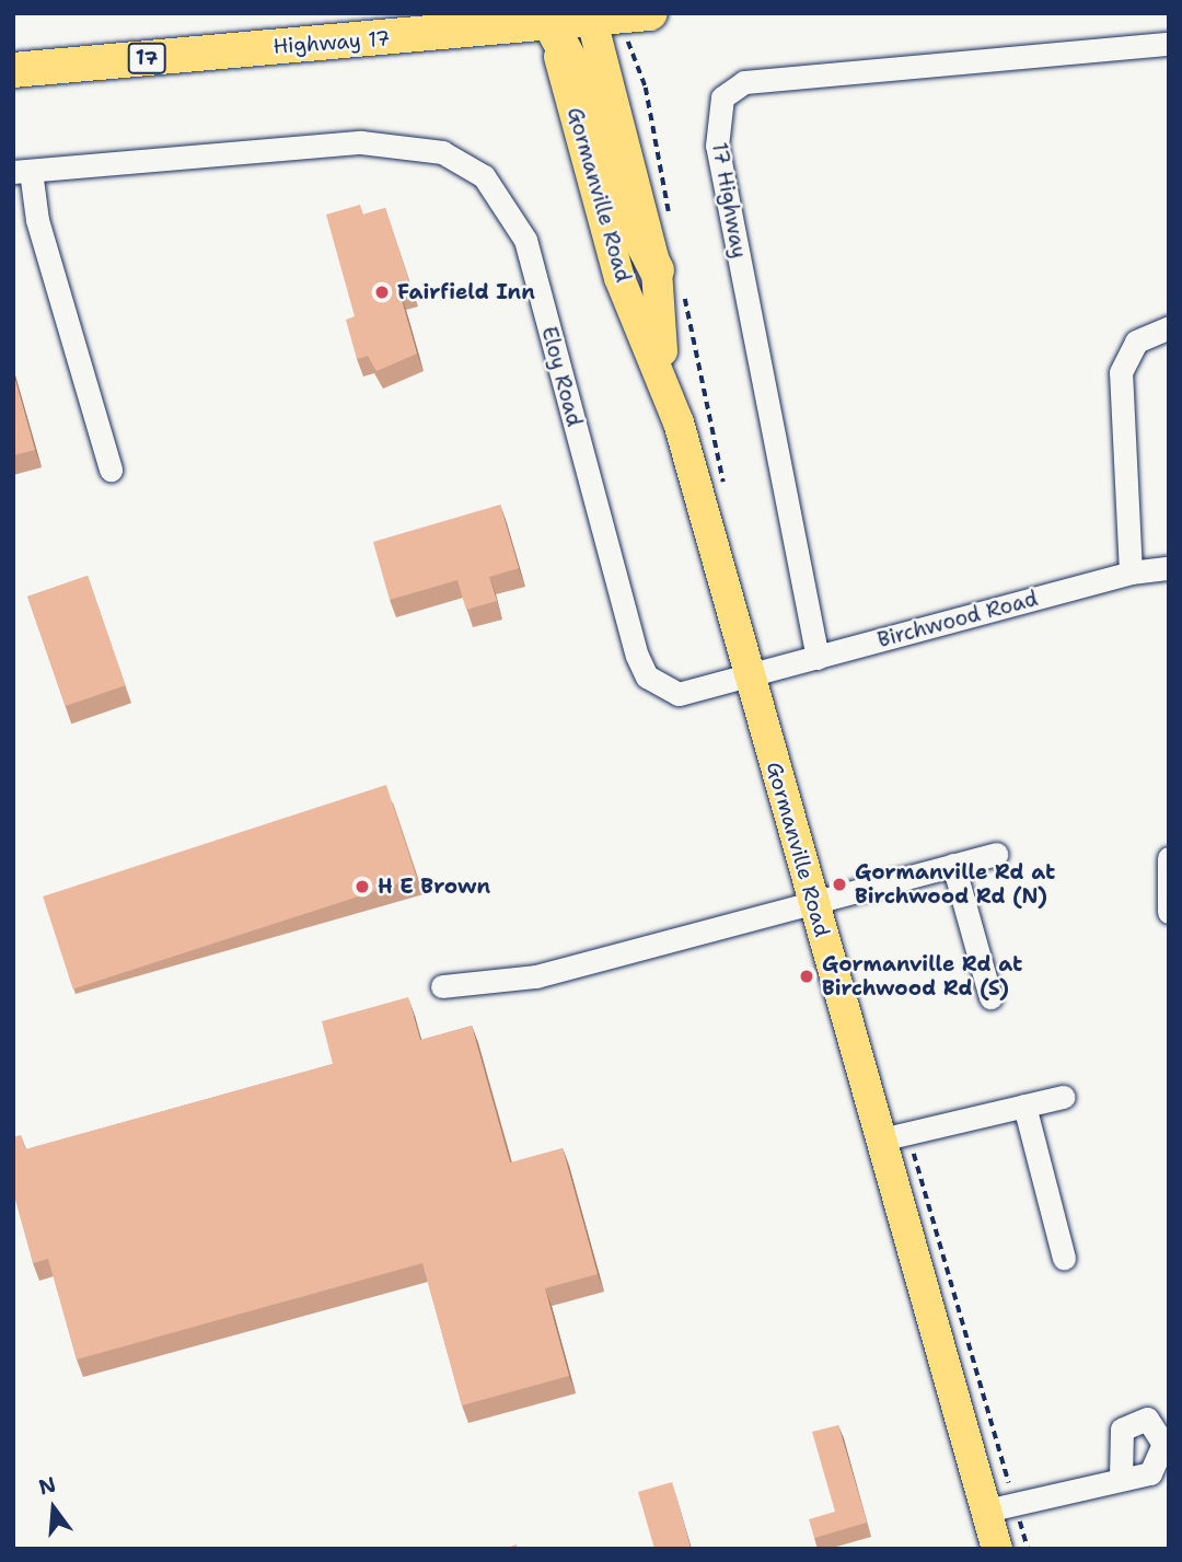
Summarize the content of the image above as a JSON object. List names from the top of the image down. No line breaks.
{"streets":{"highway":["Highway 17","17"],"main road":["Gormanville Road"],"street":["17 Highway","Eloy Road","Birchwood Road"]},"crossings":[["Highway 17","Gormanville Road"],["Gormanville Road","Eloy Road"],["Gormanville Road","Birchwood Road"],["17 Highway","Birchwood Road"],["Eloy Road","Birchwood Road"]],"places":["Fairfield Inn","Gormanville Rd at Birchwood Rd (N)","H E Brown","Gormanville Rd at Birchwood Rd (S)"],"north":"top"}
